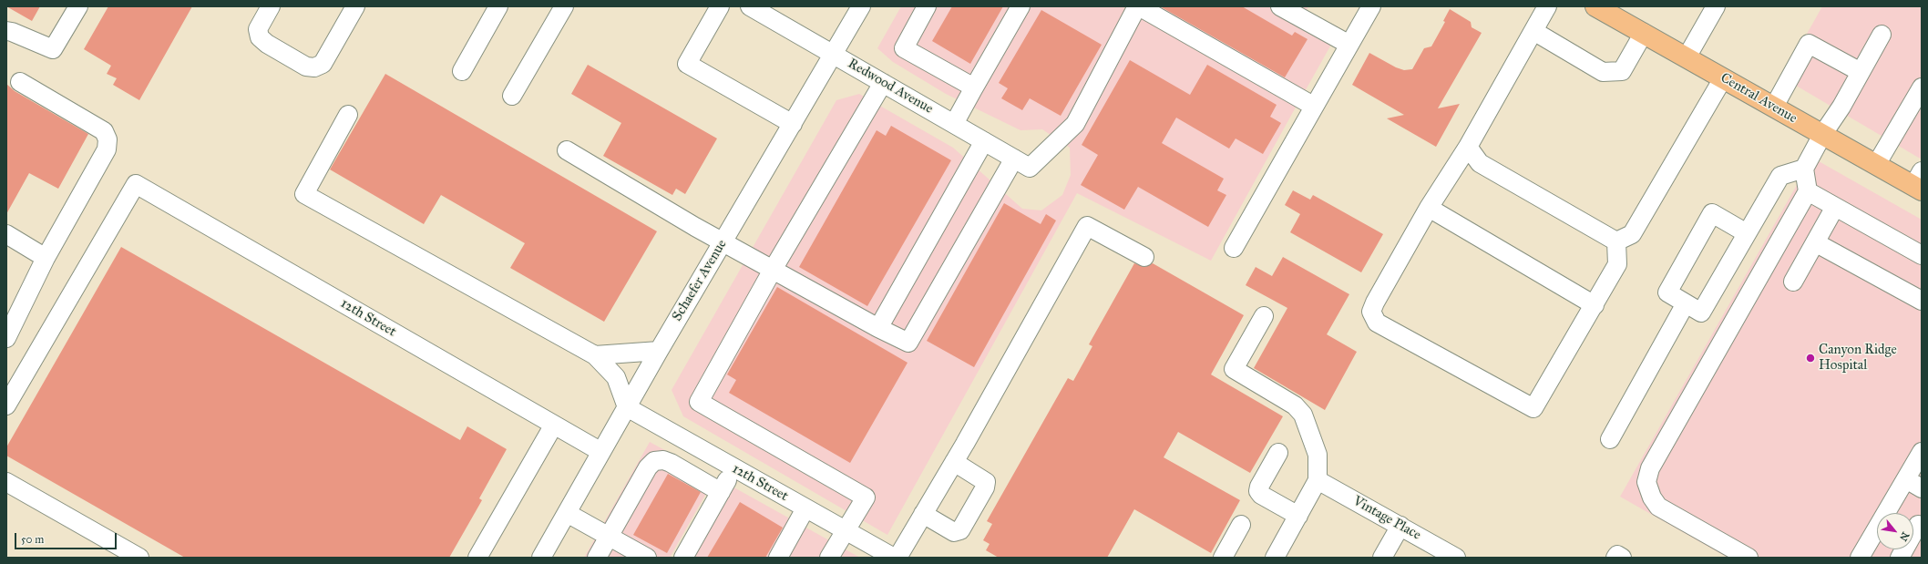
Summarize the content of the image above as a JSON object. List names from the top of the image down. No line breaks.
{"streets":{"main road":["Central Avenue"],"street":["Redwood Avenue","Schaefer Avenue","12th Street","Vintage Place"]},"crossings":[["Redwood Avenue","Schaefer Avenue"],["Schaefer Avenue","12th Street"]],"places":["Canyon Ridge Hospital"],"scale_bar":"50 m","north":"bottom right"}
